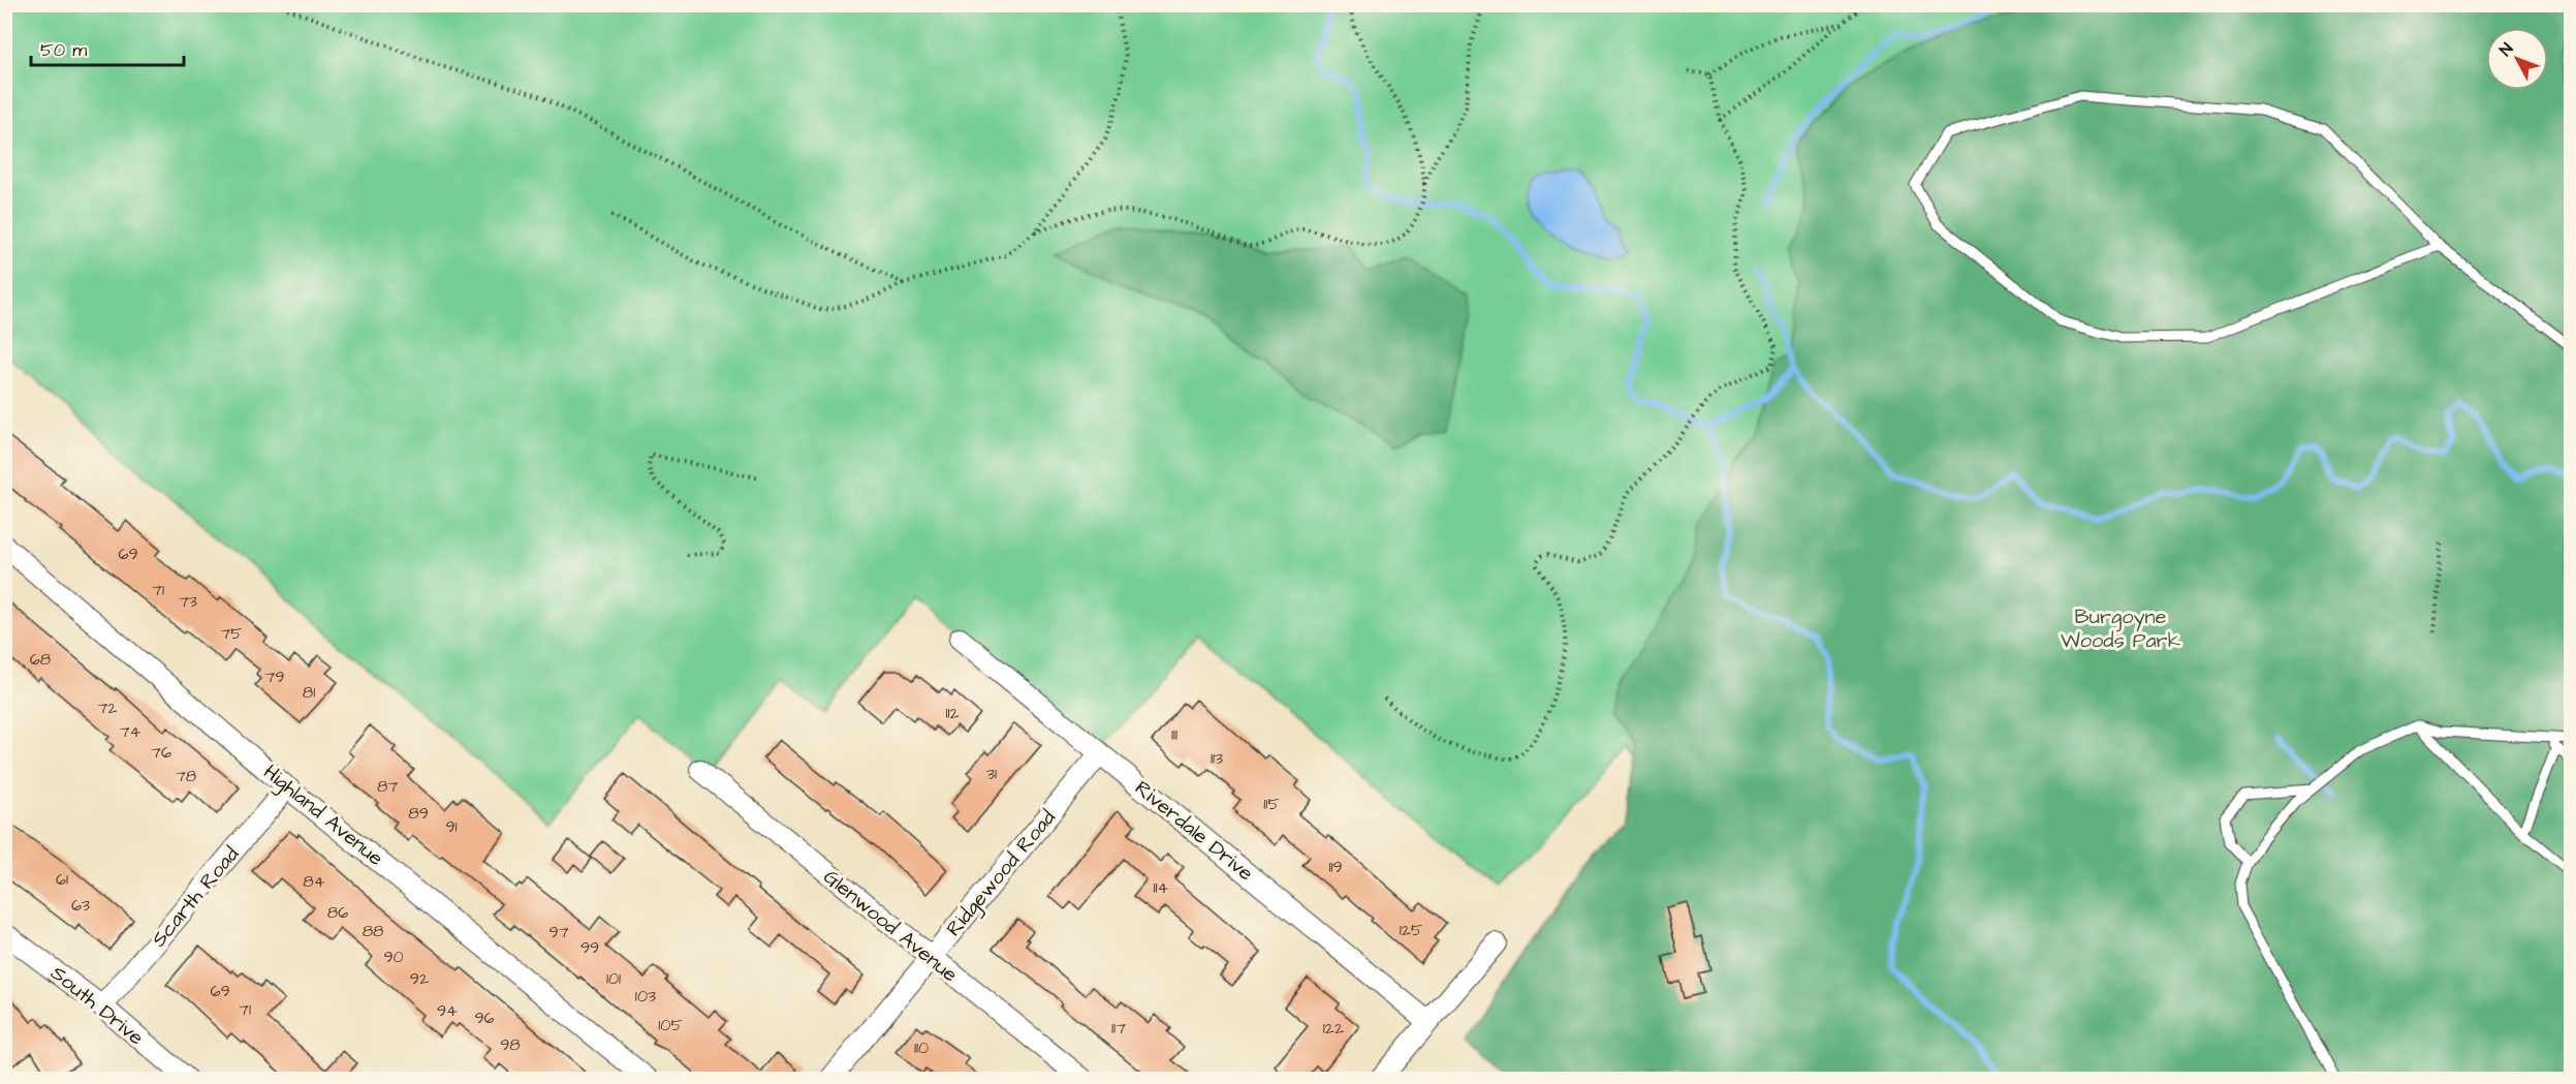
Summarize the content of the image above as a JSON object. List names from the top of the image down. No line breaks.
{"streets":{"street":["Highland Avenue","Riverdale Drive","Ridgewood Road","Scarth Road","Glenwood Avenue","South Drive"]},"crossings":[["Highland Avenue","Scarth Road"],["Riverdale Drive","Ridgewood Road"],["Ridgewood Road","Glenwood Avenue"],["Scarth Road","South Drive"]],"parks":["Burgoyne Woods Park"],"house_numbers":["69","71","73","75","68","79","81","72","112","74","111","76","113","31","78","87","115","89","91","119","61","84","114","63","86","125","88","97","99","90","92","101","69","103","71","94","96","105","117","122","98","110"],"scale_bar":"50 m","north":"top left"}
